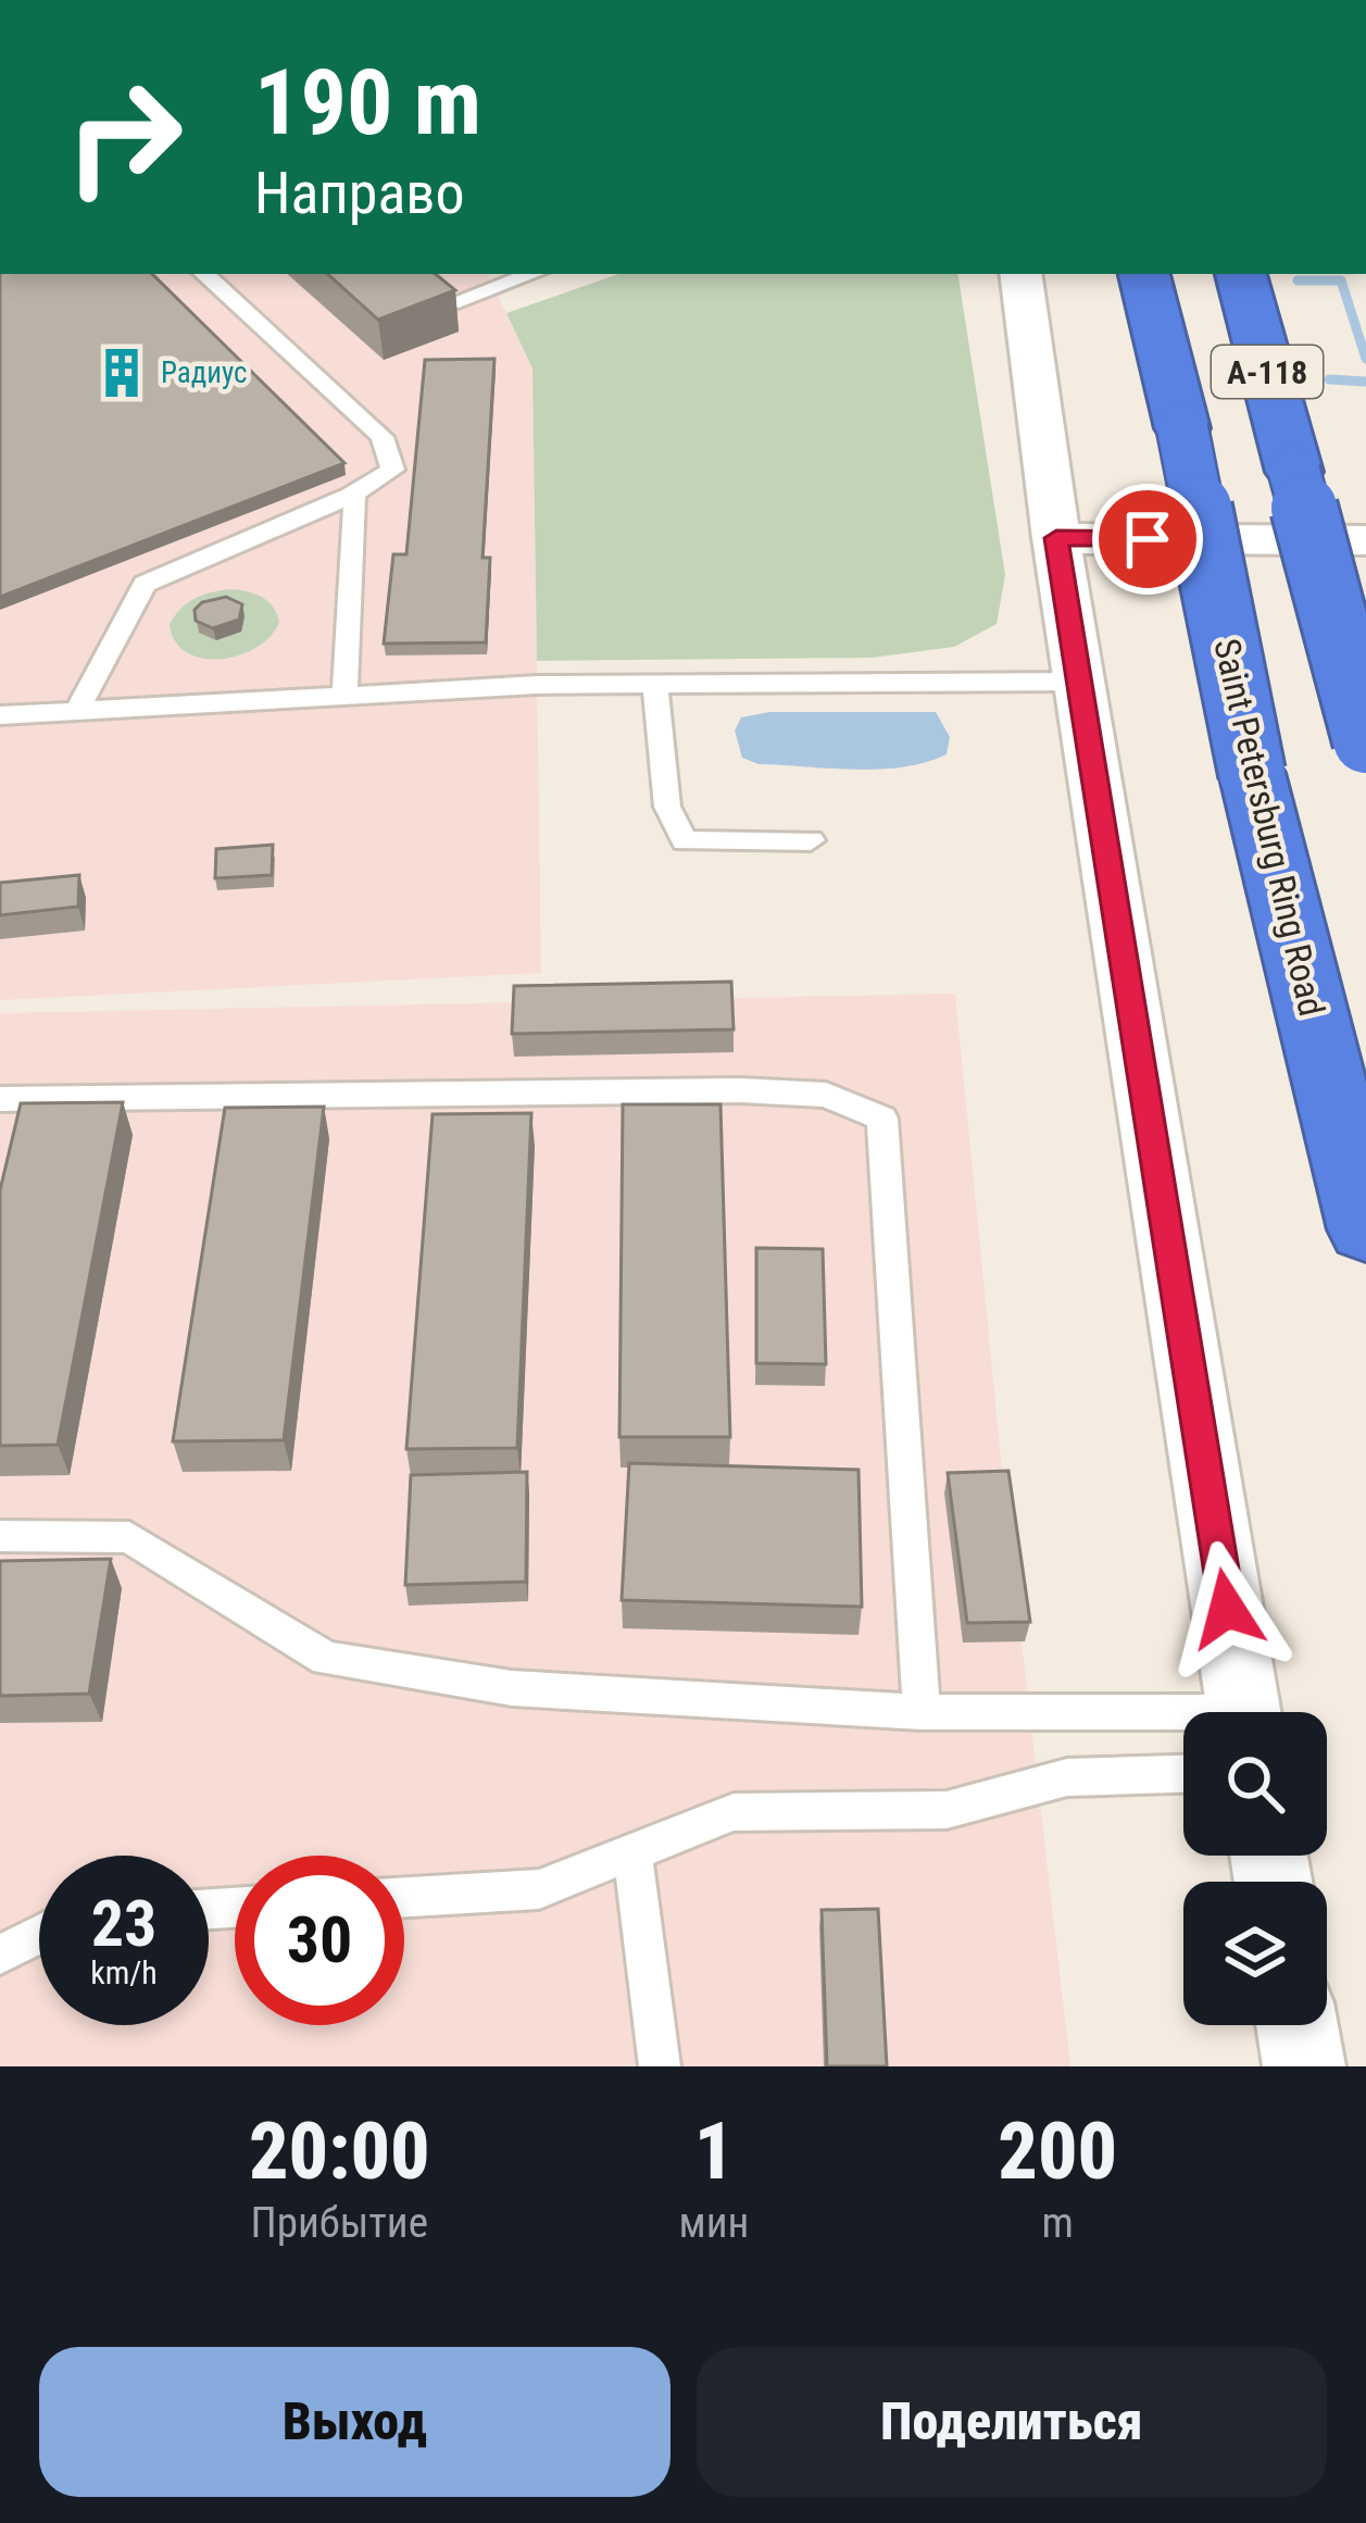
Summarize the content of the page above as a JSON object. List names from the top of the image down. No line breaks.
{"streets":{"highway":["А-118","Saint Petersburg Ring Road"]},"places":{"building":["Радиус"]},"page":{"turn":["190 m","Направо"],"speed":"23 km/h","limit":"30","eta":["20:00","Прибытие","1","мин","200","m"],"buttons":["Выход","Поделиться"]}}
